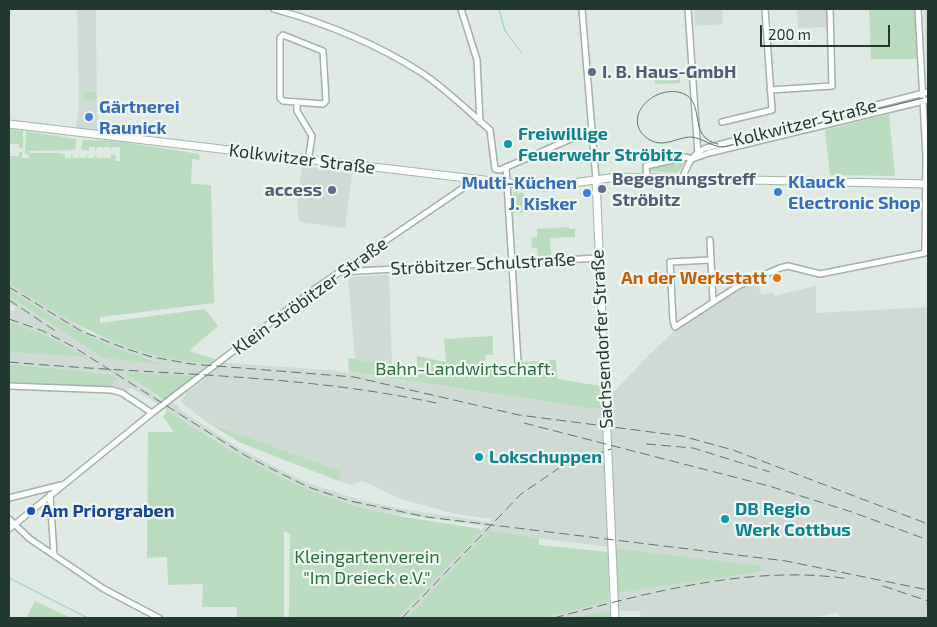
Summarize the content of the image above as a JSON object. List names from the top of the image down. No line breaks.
{"streets":{"main road":["Kolkwitzer Straße","Sachsendorfer Straße"],"street":["Ströbitzer Schulstraße","Klein Ströbitzer Straße"]},"crossings":[["Kolkwitzer Straße","Klein Ströbitzer Straße"],["Kolkwitzer Straße","Sachsendorfer Straße"],["Ströbitzer Schulstraße","Klein Ströbitzer Straße"],["Ströbitzer Schulstraße","Sachsendorfer Straße"]],"parks":["Bahn-Landwirtschaft.","Kleingartenverein \"Im Dreieck e.V.\""],"places":["I. B. Haus-GmbH","Gärtnerei Raunick","Freiwillige Feuerwehr Ströbitz","Begegnungstreff Ströbitz","access","Klauck Electronic Shop","Multi-Küchen J. Kisker","An der Werkstatt","Lokschuppen","Am Priorgraben","DB Regio Werk Cottbus"],"scale_bar":"200 m"}
